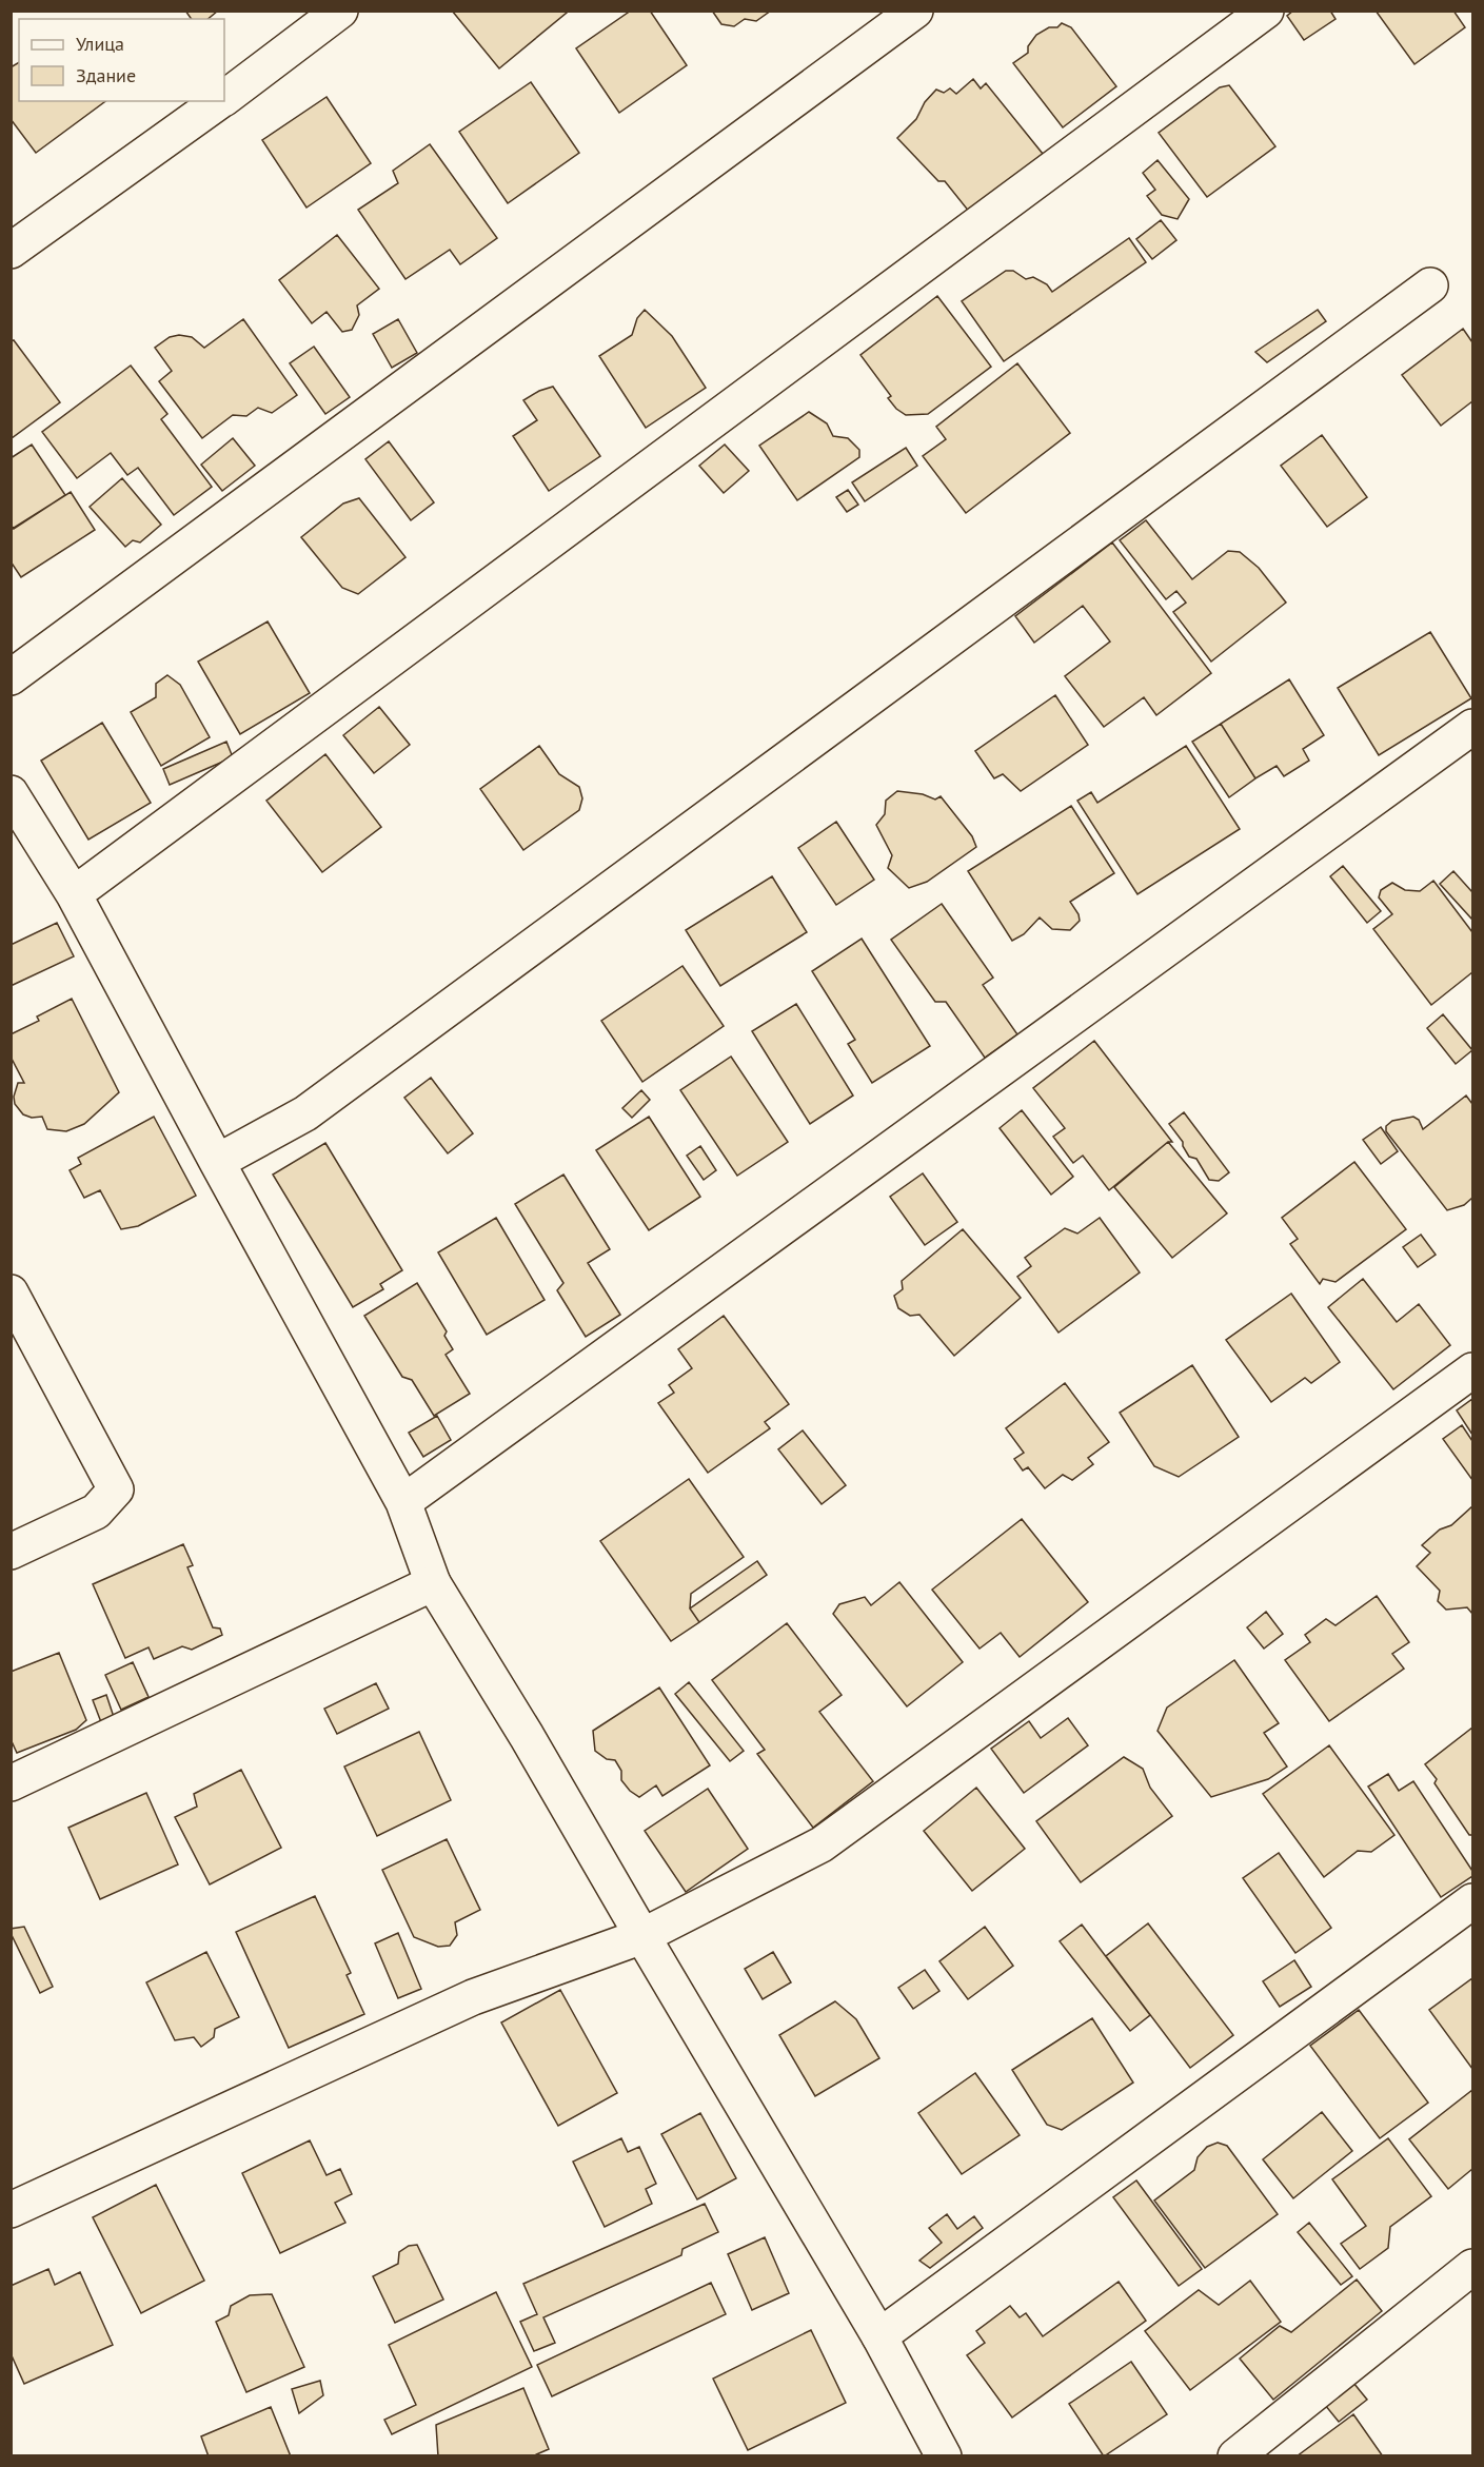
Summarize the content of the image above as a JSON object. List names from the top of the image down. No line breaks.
{"legend":["Улица","Здание"]}
